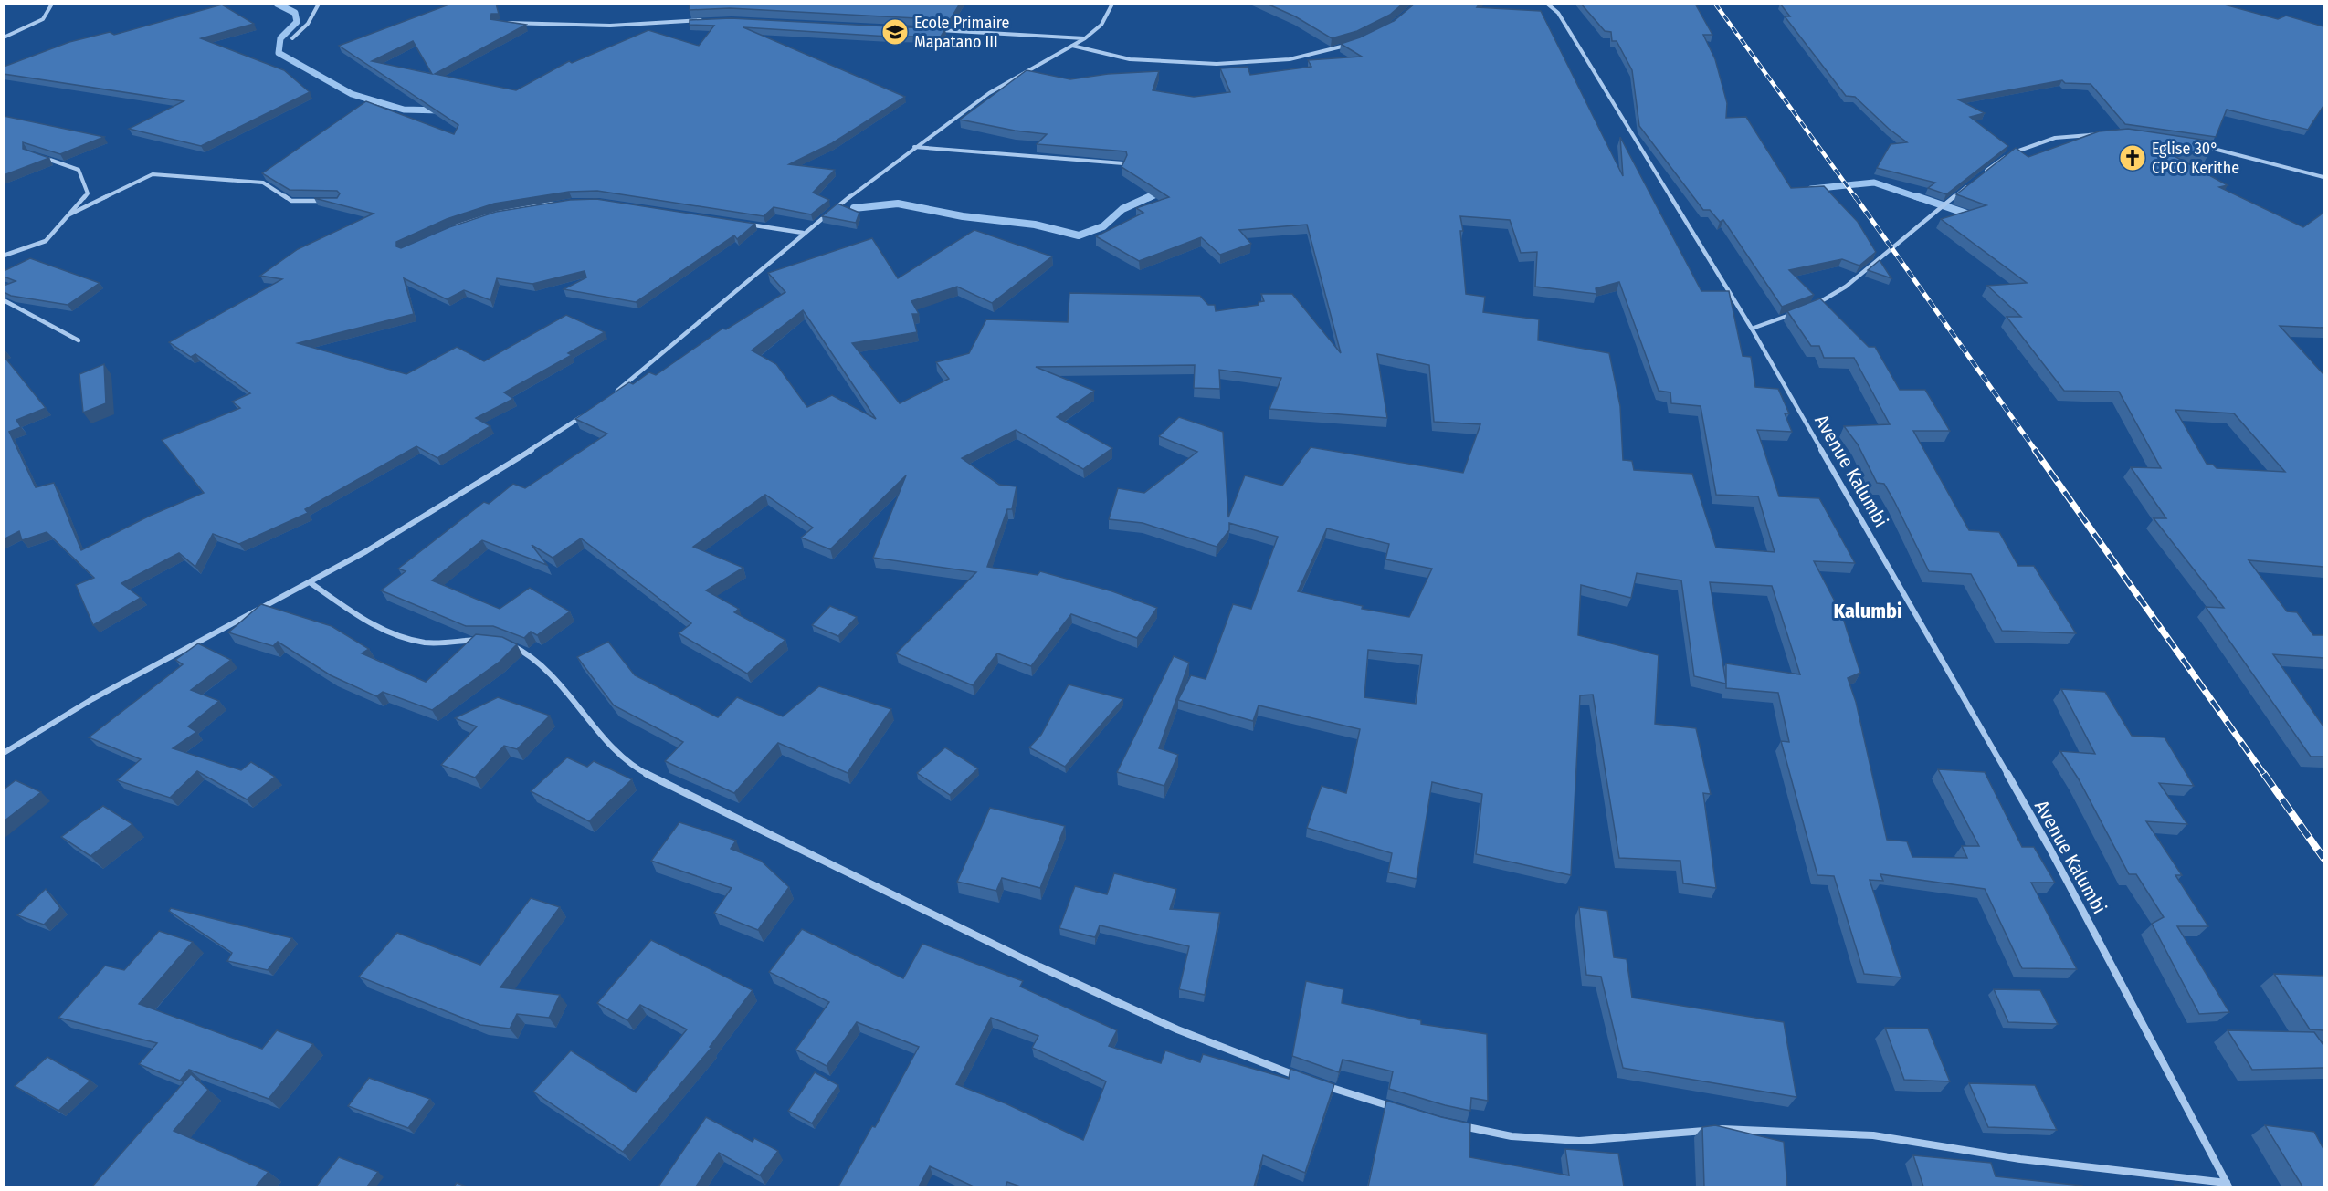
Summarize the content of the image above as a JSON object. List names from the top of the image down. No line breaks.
{"streets":{"street":["Avenue Kalumbi"]},"districts":["Kalumbi"],"places":{"school or university":["Ecole Primaire Mapatano III"],"church":["Eglise 30° CPCO Kerithe"]}}
